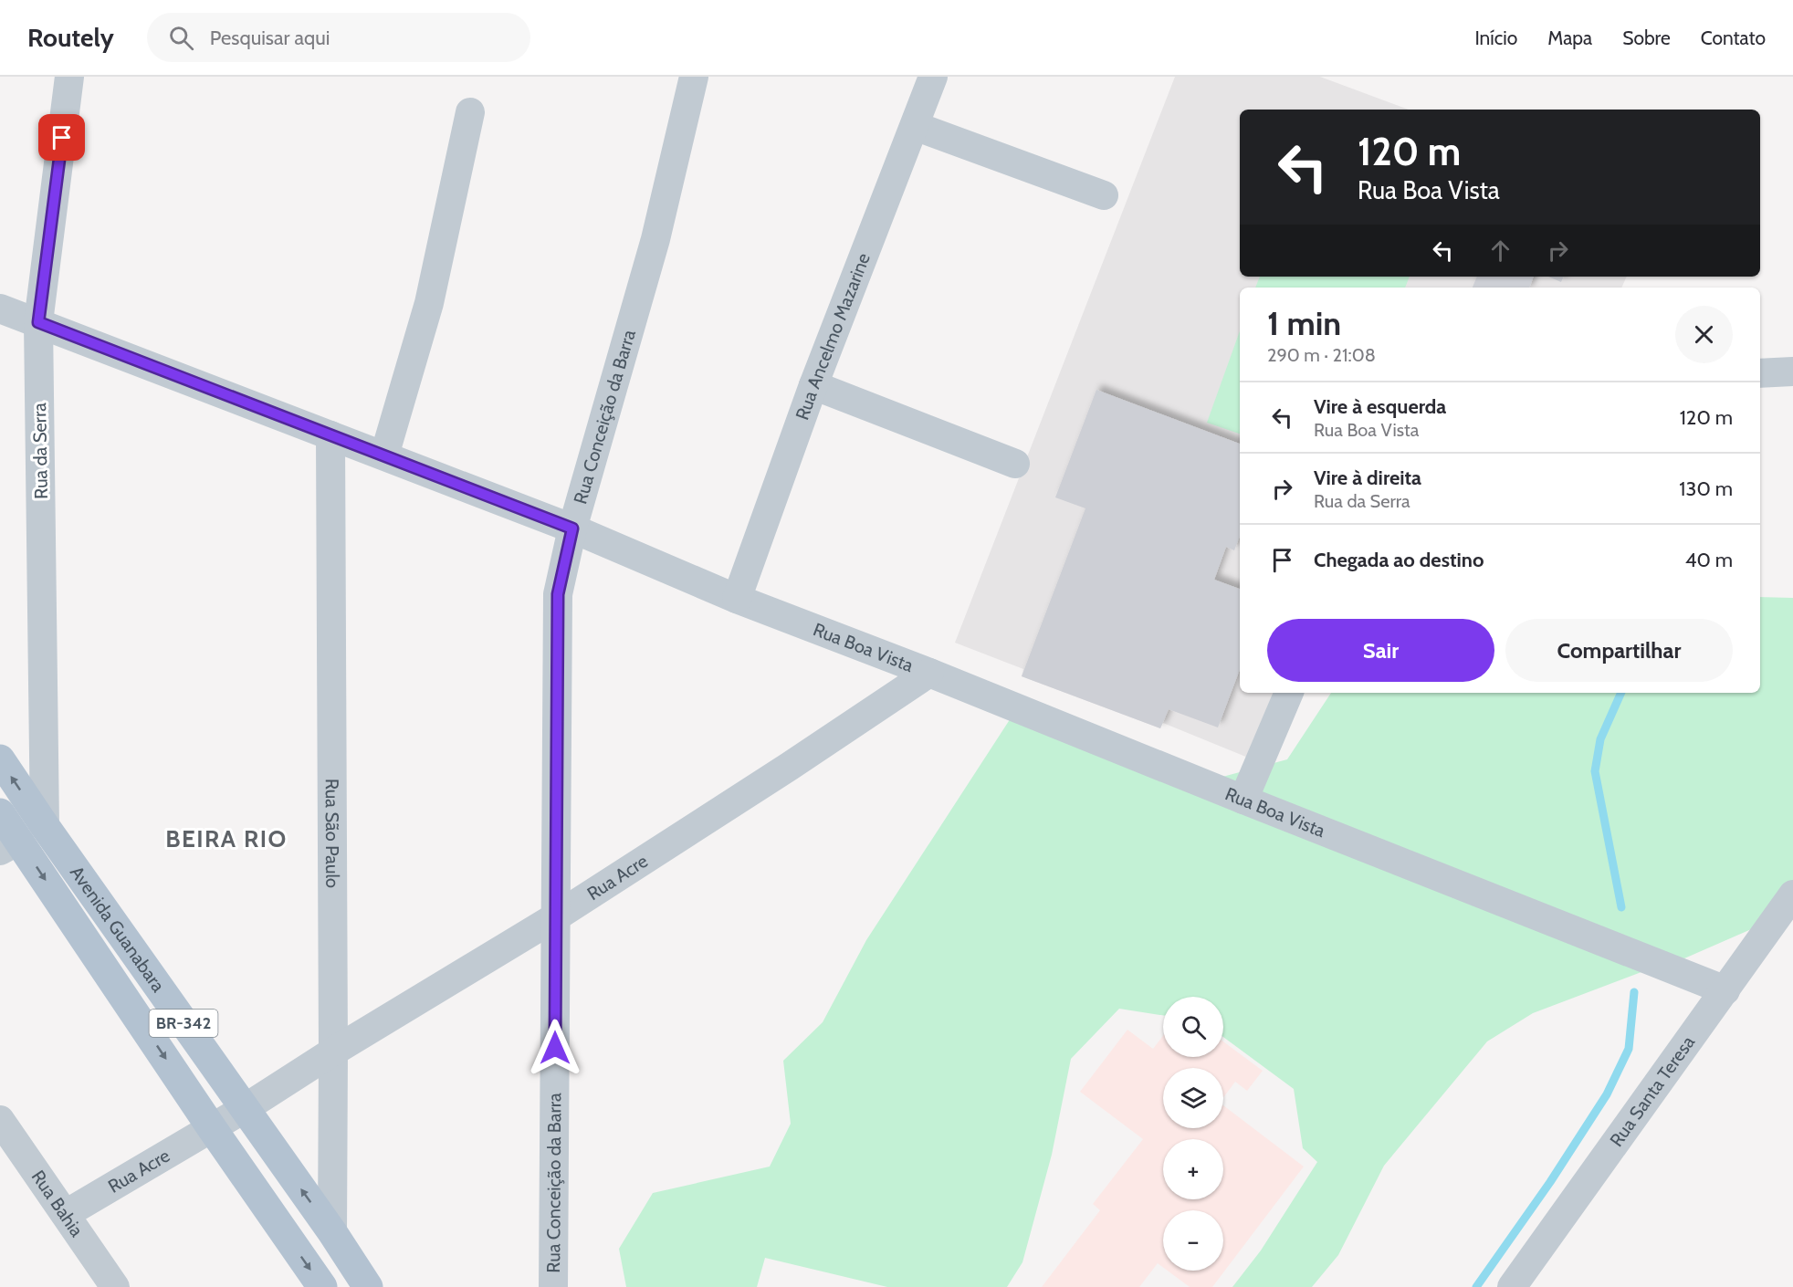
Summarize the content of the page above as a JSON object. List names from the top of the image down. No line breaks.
{"streets":{"main road":["Avenida Guanabara","BR-342"],"street":["Rua Ancelmo Mazarine","Rua Conceição da Barra","Rua da Serra","Rua Boa Vista","Rua São Paulo","Rua Acre","Rua Santa Teresa","Rua Bahia"]},"crossings":[["Rua Ancelmo Mazarine","Rua Boa Vista"],["Rua Conceição da Barra","Rua Boa Vista"],["Rua Conceição da Barra","Rua Acre"],["Rua da Serra","Rua Boa Vista"],["Rua da Serra","Avenida Guanabara"],["Rua Boa Vista","Rua São Paulo"],["Rua Boa Vista","Rua Acre"],["Rua Boa Vista","Rua Santa Teresa"],["Rua São Paulo","Rua Acre"],["Rua São Paulo","Avenida Guanabara"],["Rua Acre","Avenida Guanabara"],["Rua Acre","Rua Bahia"]],"districts":["BEIRA RIO"],"page":{"header":"Routely","search":"Pesquisar aqui","nav":["Início","Mapa","Sobre","Contato"],"turn":["120 m","Rua Boa Vista"],"heading":["1 min","290 m · 21:08"],"list":[{"name":"Vire à esquerda","note":"Rua Boa Vista","value":"120 m"},{"name":"Vire à direita","note":"Rua da Serra","value":"130 m"},{"name":"Chegada ao destino","value":"40 m"}],"buttons":["Sair","Compartilhar"],"map_buttons":["+","−"]}}
